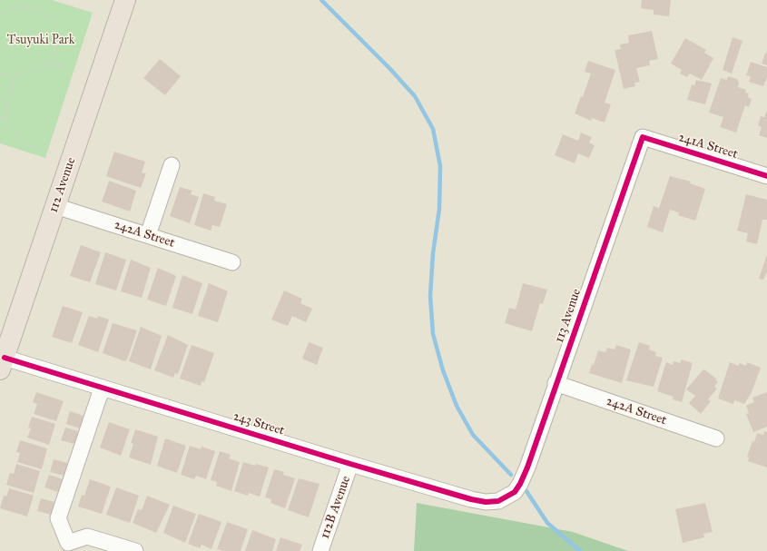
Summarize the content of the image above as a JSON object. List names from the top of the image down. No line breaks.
{"streets":{"main road":["112 Avenue"],"street":["241A Street","242A Street","113 Avenue","243 Street","112B Avenue"]},"crossings":[["241A Street","113 Avenue"],["112 Avenue","242A Street"],["112 Avenue","243 Street"],["242A Street","113 Avenue"],["113 Avenue","243 Street"],["243 Street","112B Avenue"]],"parks":["Tsuyuki Park"]}
